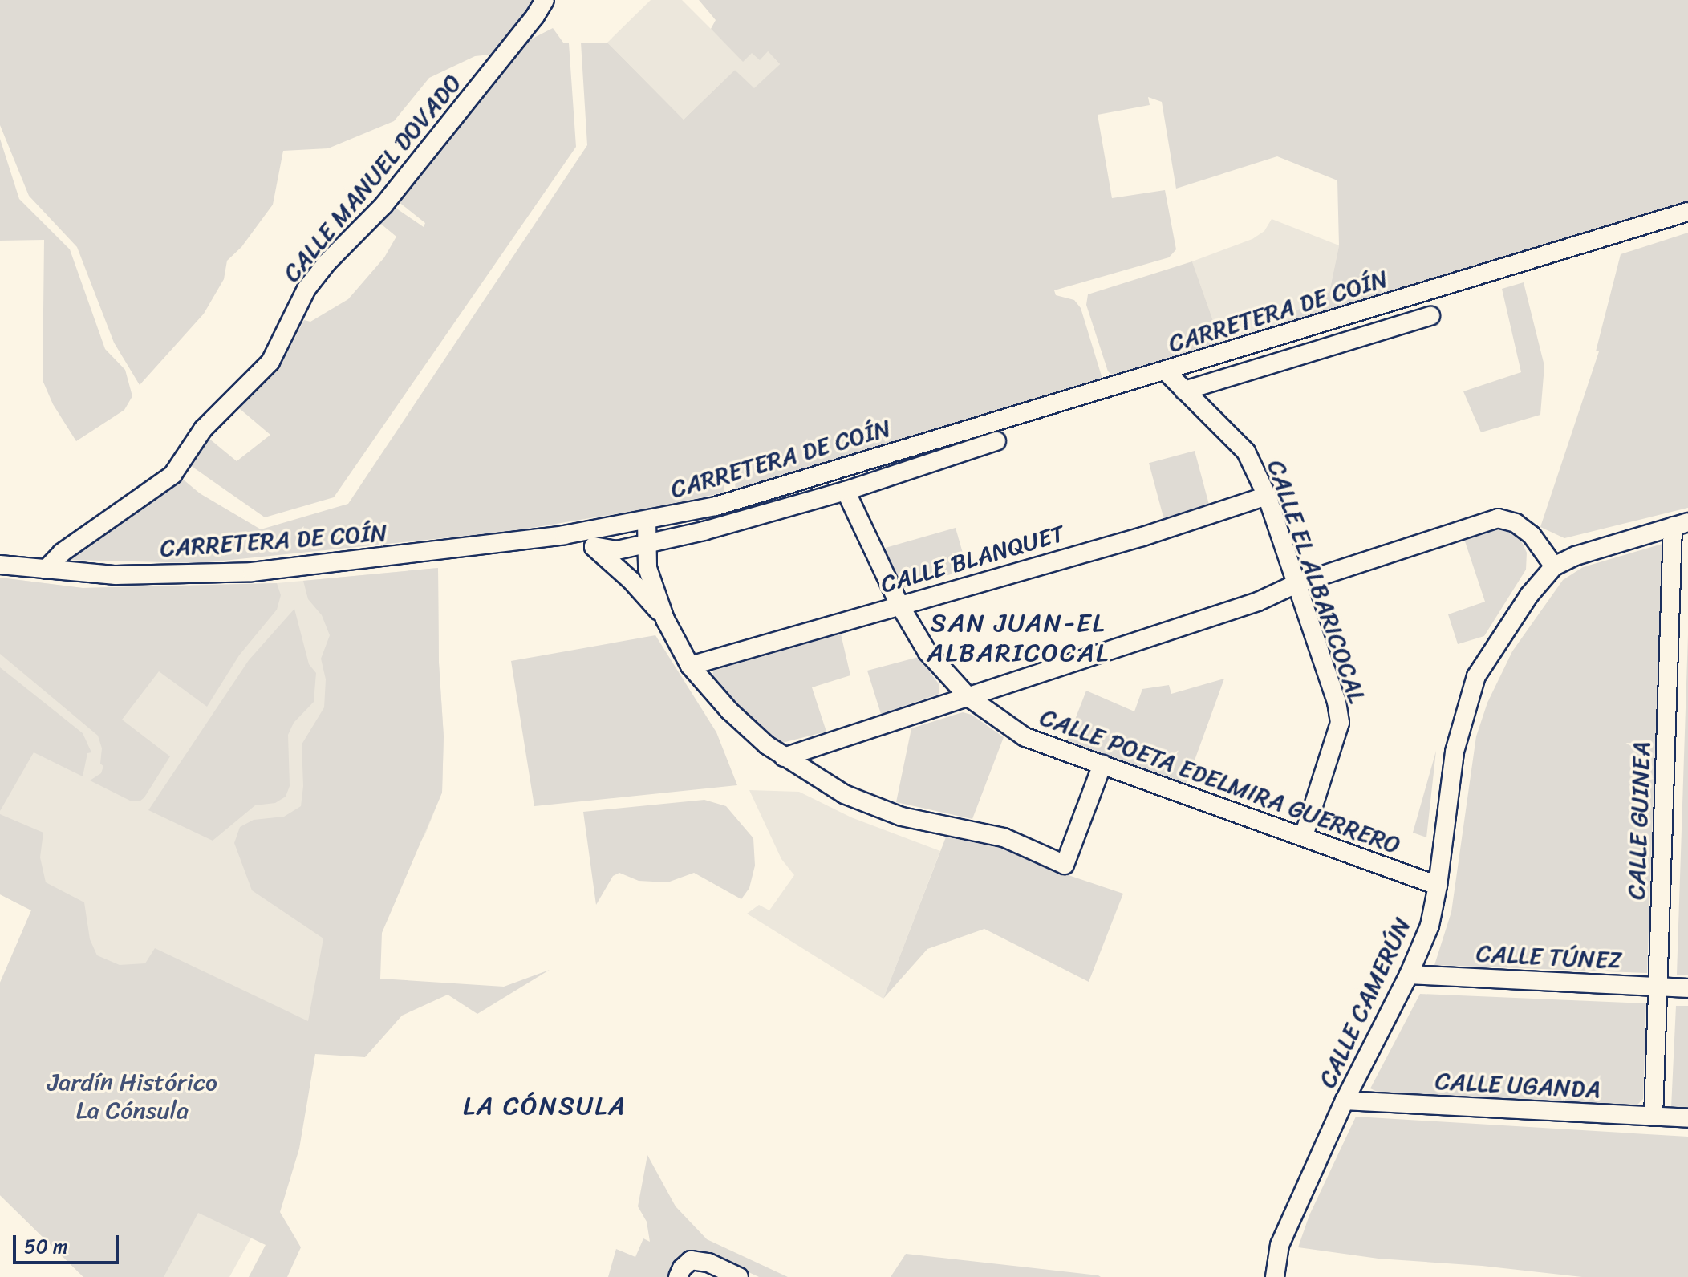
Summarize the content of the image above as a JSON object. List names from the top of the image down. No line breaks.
{"streets":{"street":["CALLE MANUEL DOVADO","CARRETERA DE COÍN","CALLE BLANQUET","CALLE EL ALBARICOCAL","CALLE POETA EDELMIRA GUERRERO","CALLE GUINEA","CALLE TÚNEZ","CALLE CAMERÚN","CALLE UGANDA"]},"crossings":[["CALLE MANUEL DOVADO","CARRETERA DE COÍN"],["CARRETERA DE COÍN","CALLE EL ALBARICOCAL"],["CARRETERA DE COÍN","CALLE POETA EDELMIRA GUERRERO"],["CALLE BLANQUET","CALLE EL ALBARICOCAL"],["CALLE BLANQUET","CALLE POETA EDELMIRA GUERRERO"],["CALLE EL ALBARICOCAL","CALLE POETA EDELMIRA GUERRERO"],["CALLE POETA EDELMIRA GUERRERO","CALLE CAMERÚN"],["CALLE GUINEA","CALLE TÚNEZ"],["CALLE GUINEA","CALLE UGANDA"],["CALLE TÚNEZ","CALLE CAMERÚN"],["CALLE CAMERÚN","CALLE UGANDA"]],"districts":["SAN JUAN-EL ALBARICOCAL","LA CÓNSULA"],"parks":["Jardín Histórico La Cónsula"],"scale_bar":"50 m"}
